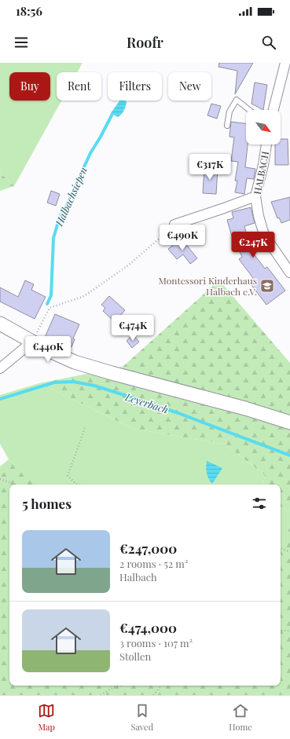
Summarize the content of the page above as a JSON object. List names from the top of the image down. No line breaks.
{"streets":{"street":["HALBACH"]},"water":["Halbachsiepen","Leyerbach"],"places":{"school or university":["Montessori Kinderhaus Halbach e.V."]},"north":"bottom right","page":{"status":"18:56","header":"Roofr","chip":["Buy","Rent","Filters","New"],"price":["€317K","€490K","€247K","€474K","€440K"],"heading":"5 homes","list":[{"name":"€247,000","note":"2 rooms · 52 m² · Halbach"},{"name":"€474,000","note":"3 rooms · 107 m² · Stollen"}],"tabs":["Map","Saved","Home"]}}
